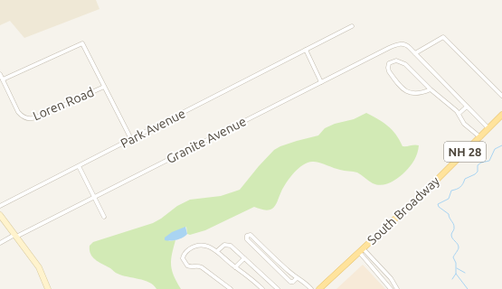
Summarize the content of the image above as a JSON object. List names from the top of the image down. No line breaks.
{"streets":{"main road":["NH 28","South Broadway"],"street":["Loren Road","Park Avenue","Granite Avenue"]}}
